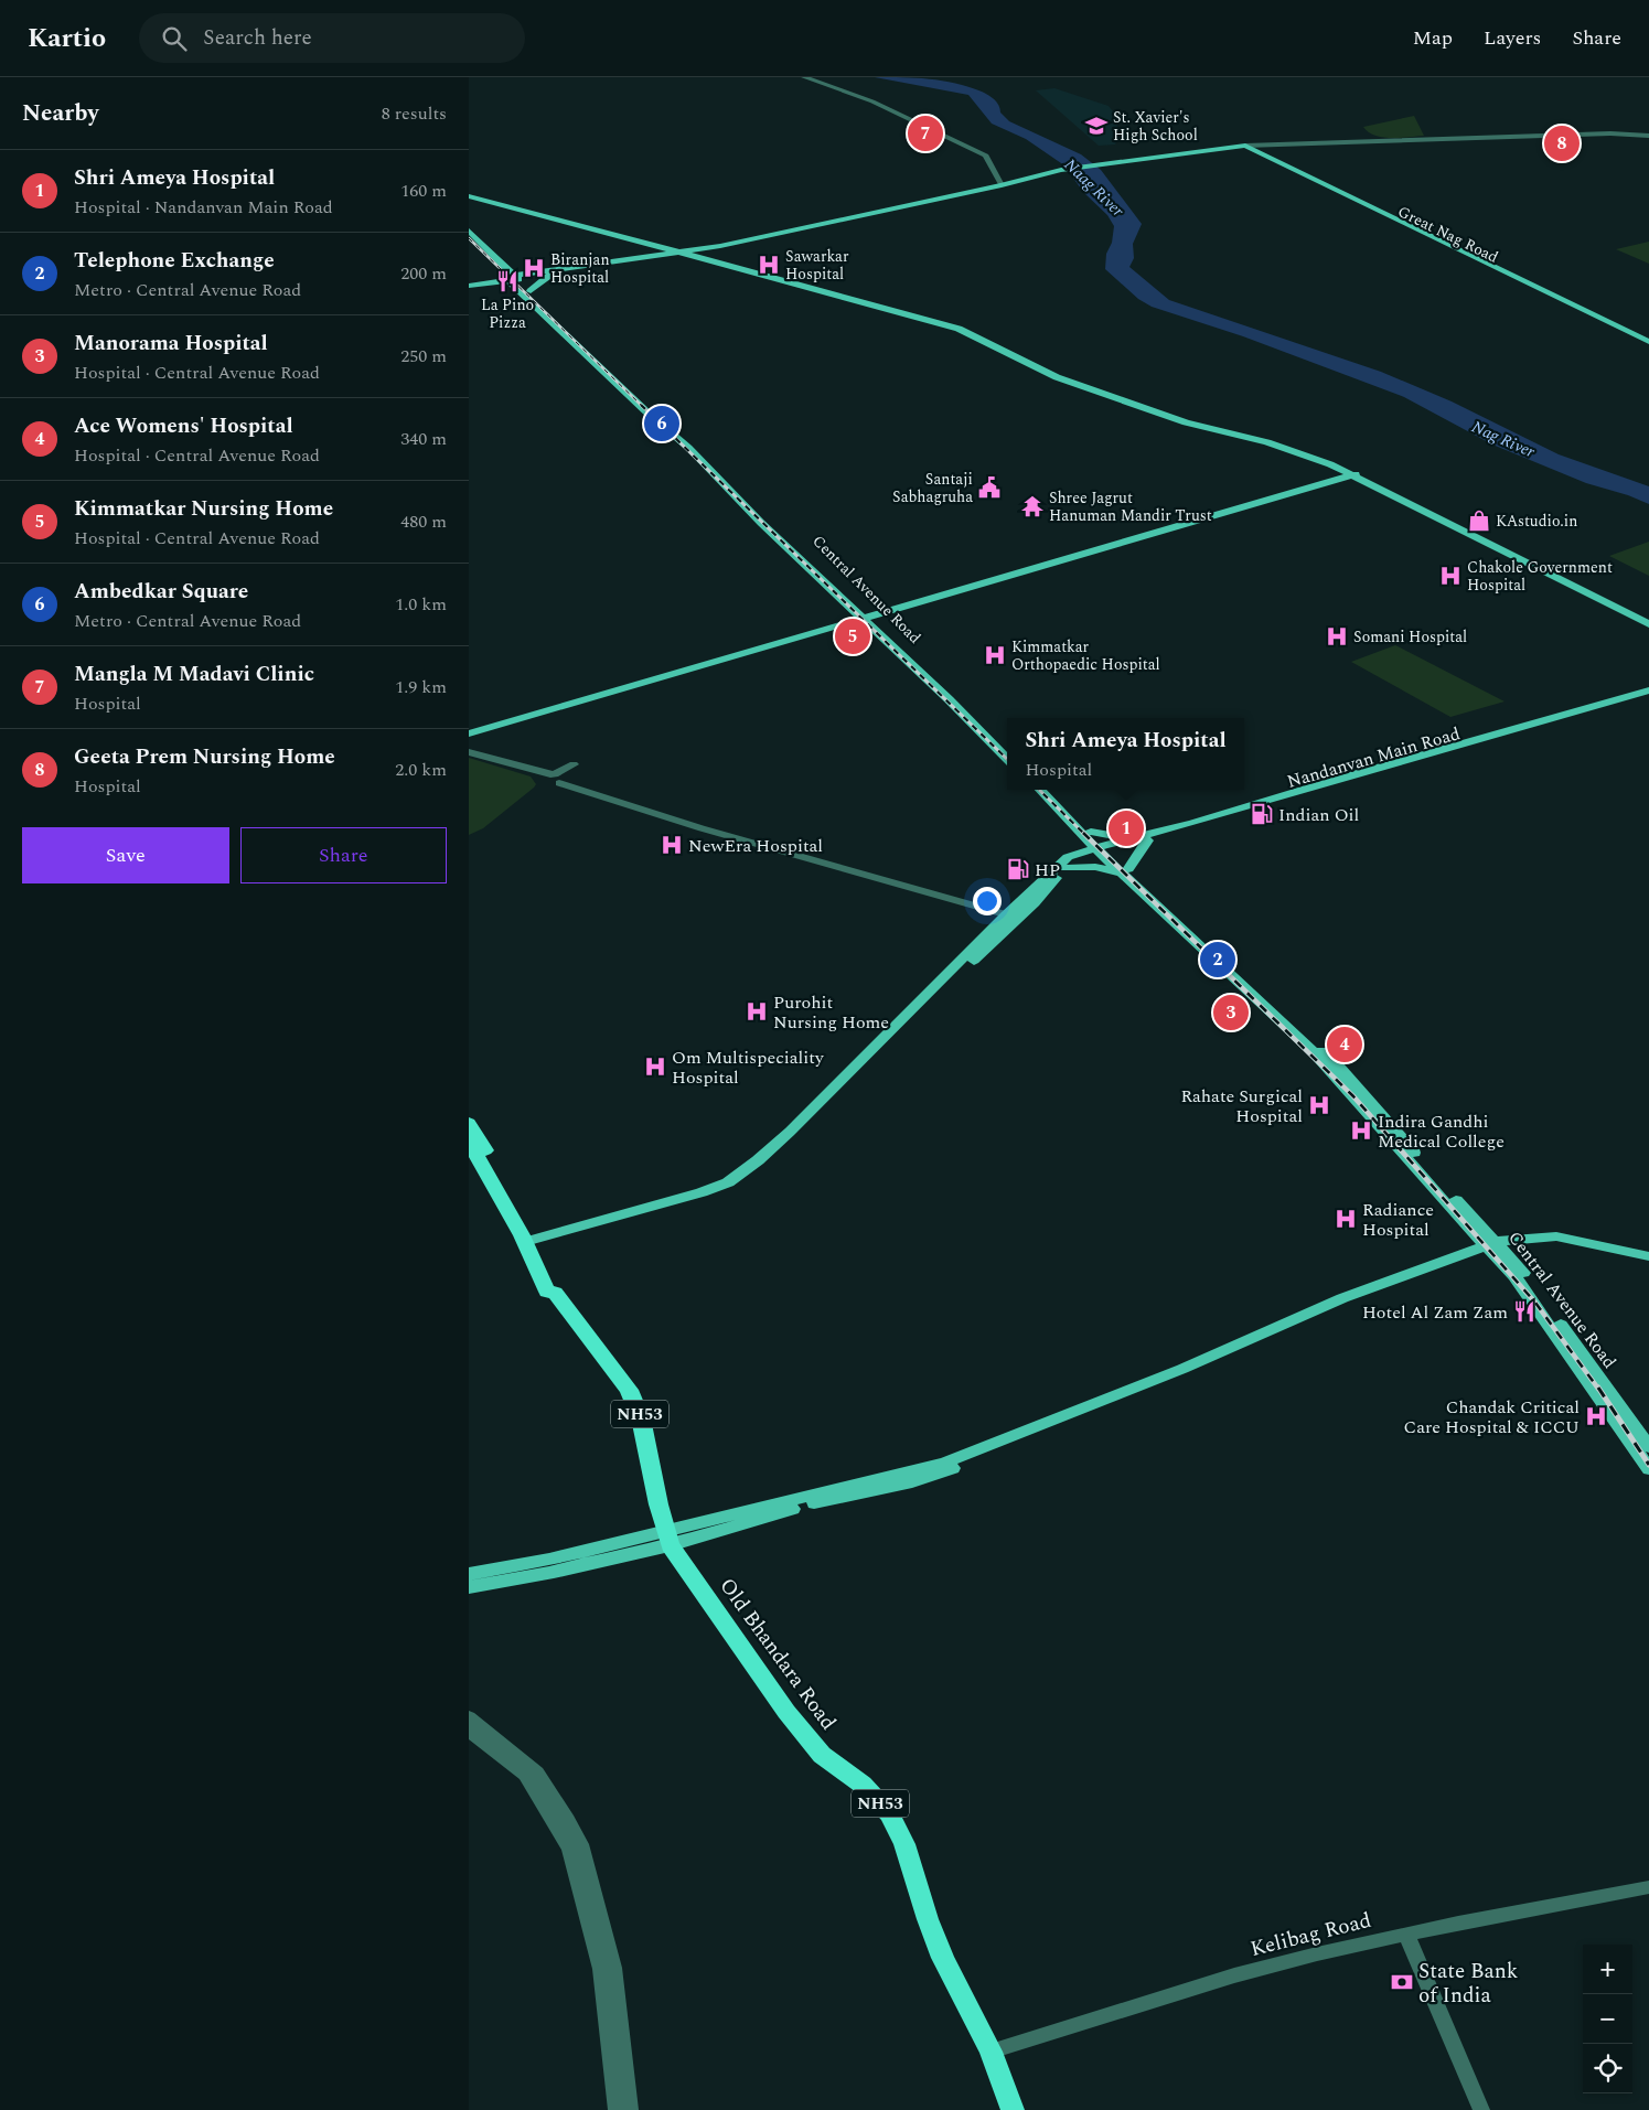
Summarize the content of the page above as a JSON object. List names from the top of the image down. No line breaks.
{"streets":{"highway":["NH53","Old Bhandara Road"],"main road":["Great Nag Road","Central Avenue Road","Nandanvan Main Road"],"street":["Kelibag Road"]},"crossings":[["Central Avenue Road","Nandanvan Main Road"],["Nandanvan Main Road","NH53"],["Nandanvan Main Road","Old Bhandara Road"],["NH53","Old Bhandara Road"],["Old Bhandara Road","Kelibag Road"]],"water":["Naag River","Nag River"],"places":{"school or university":["St. Xavier's High School"],"hospital":["Sawarkar Hospital","Biranjan Hospital","Chakole Government Hospital","Somani Hospital","Kimmatkar Orthopaedic Hospital","NewEra Hospital","Purohit Nursing Home","Om Multispeciality Hospital","Rahate Surgical Hospital","Indira Gandhi Medical College","Radiance Hospital","Chandak Critical Care Hospital & ICCU"],"restaurant":["La Pino Pizza","Hotel Al Zam Zam"],"public building":["Santaji Sabhagruha"],"temple":["Shree Jagrut Hanuman Mandir Trust"],"shop":["KAstudio.in"],"fuel station":["Indian Oil","HP"],"bank":["State Bank of India"]},"page":{"header":"Kartio","search":"Search here","nav":["Map","Layers","Share"],"heading":["Nearby","8 results"],"pins":["7","8","6","5","1","2","3","4"],"list":[{"mark":"1","name":"Shri Ameya Hospital","note":"Hospital · Nandanvan Main Road","value":"160 m"},{"mark":"2","name":"Telephone Exchange","note":"Metro · Central Avenue Road","value":"200 m"},{"mark":"3","name":"Manorama Hospital","note":"Hospital · Central Avenue Road","value":"250 m"},{"mark":"4","name":"Ace Womens' Hospital","note":"Hospital · Central Avenue Road","value":"340 m"},{"mark":"5","name":"Kimmatkar Nursing Home","note":"Hospital · Central Avenue Road","value":"480 m"},{"mark":"6","name":"Ambedkar Square","note":"Metro · Central Avenue Road","value":"1.0 km"},{"mark":"7","name":"Mangla M Madavi Clinic","note":"Hospital","value":"1.9 km"},{"mark":"8","name":"Geeta Prem Nursing Home","note":"Hospital","value":"2.0 km"}],"popup":["Shri Ameya Hospital","Hospital"],"buttons":["Save","Share"],"map_buttons":["+","−"]}}
